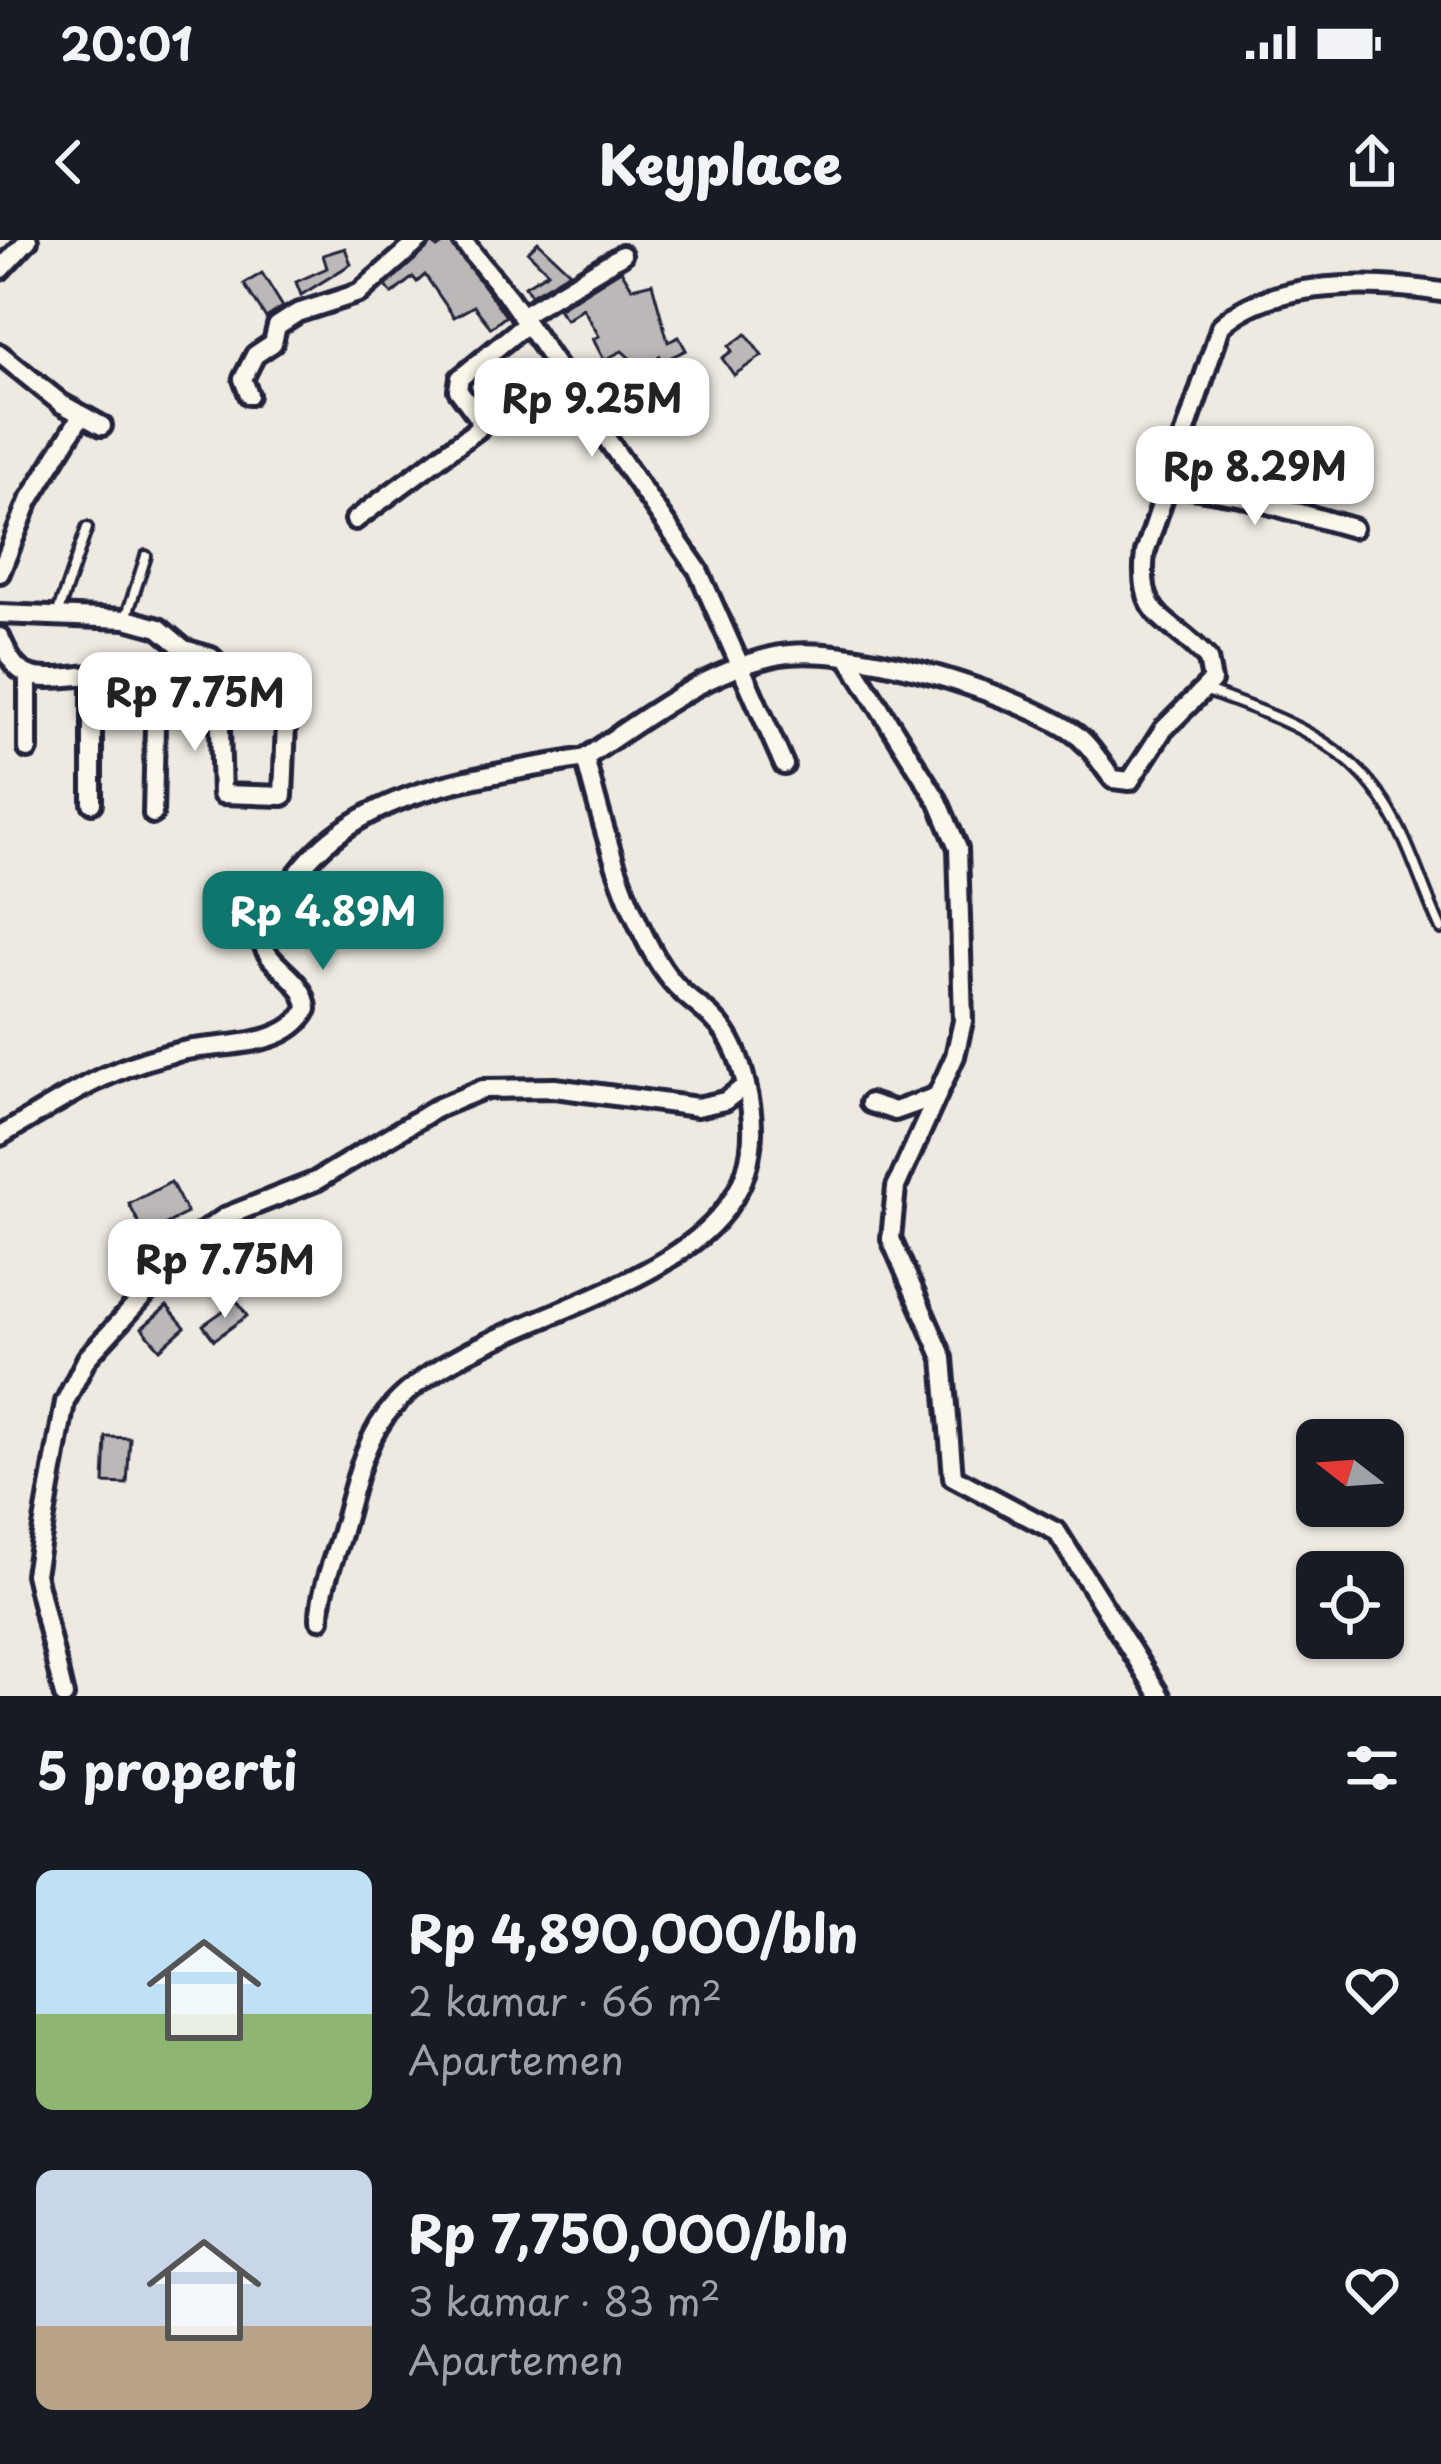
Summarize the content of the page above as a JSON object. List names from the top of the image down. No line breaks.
{"north":"left","page":{"status":"20:01","header":"Keyplace","price":["Rp 9.25M","Rp 8.29M","Rp 7.75M","Rp 4.89M","Rp 7.75M"],"heading":"5 properti","list":[{"name":"Rp 4,890,000/bln","note":"2 kamar · 66 m² · Apartemen"},{"name":"Rp 7,750,000/bln","note":"3 kamar · 83 m² · Apartemen"}]}}
